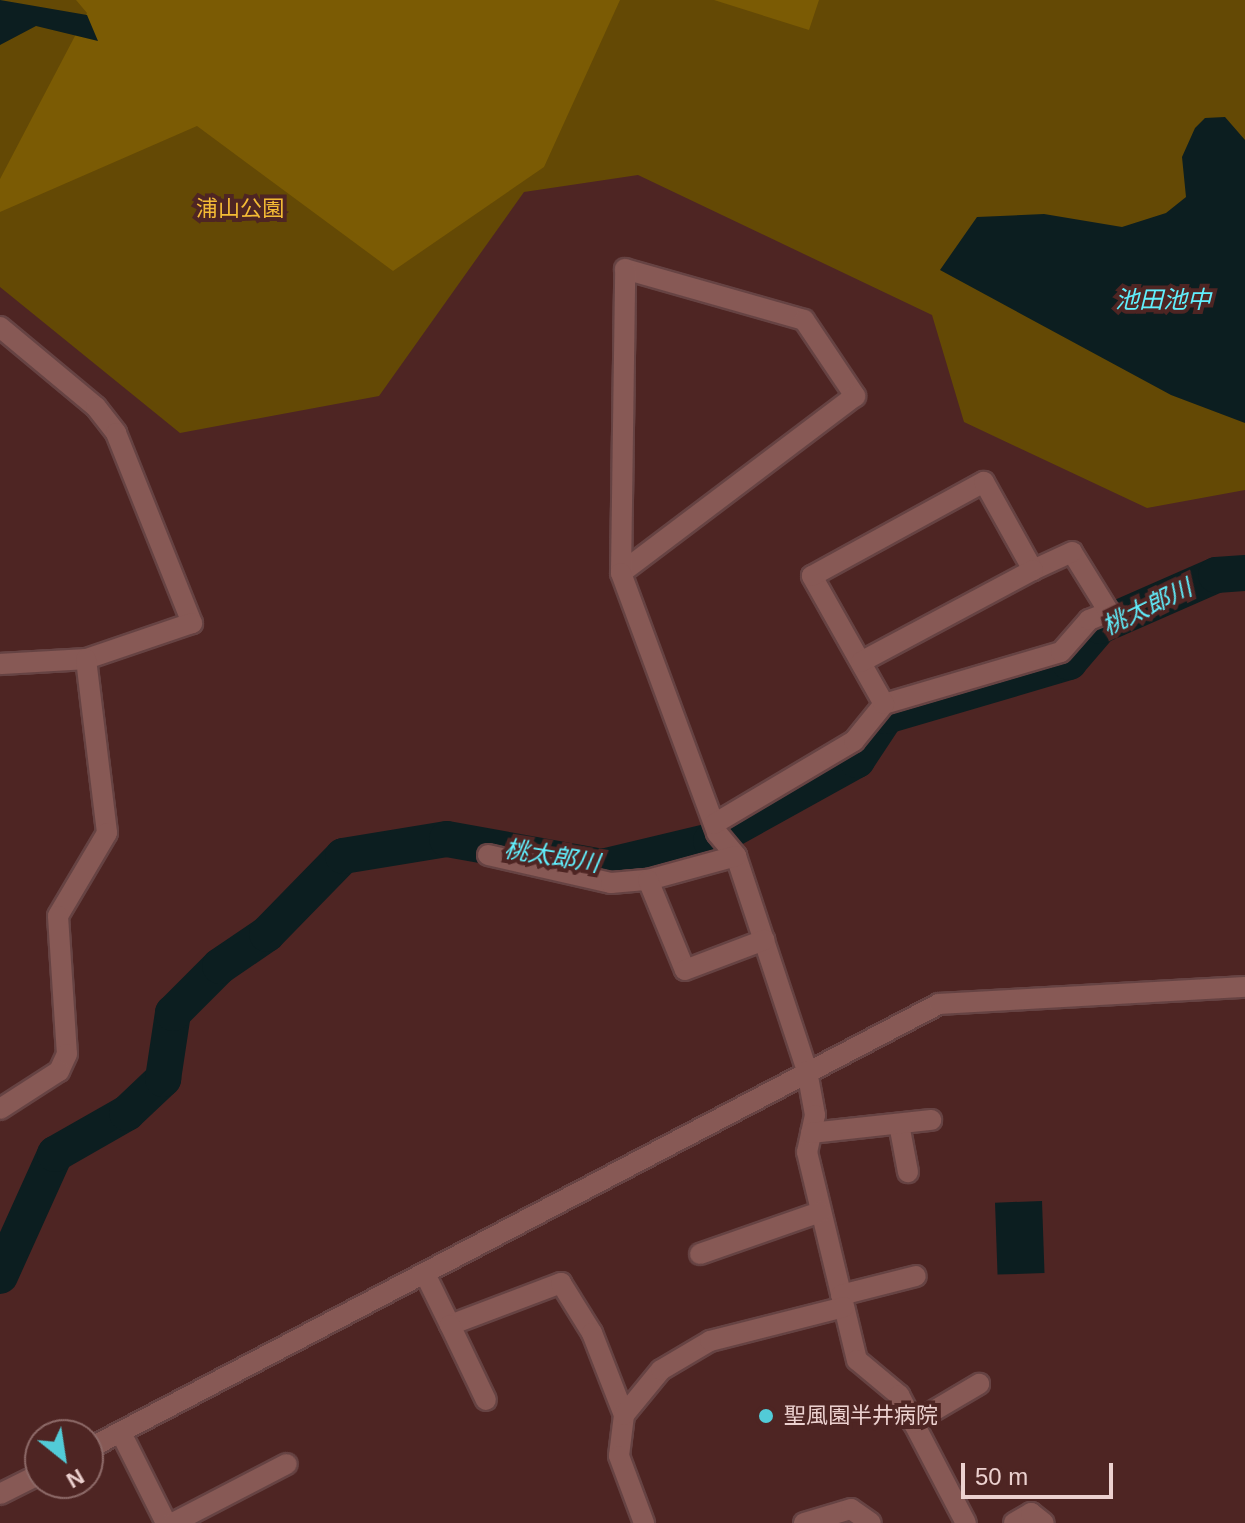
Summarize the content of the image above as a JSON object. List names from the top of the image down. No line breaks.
{"water":["池田池中","桃太郎川"],"parks":["浦山公園"],"places":["聖風園半井病院"],"scale_bar":"50 m","north":"bottom right"}
